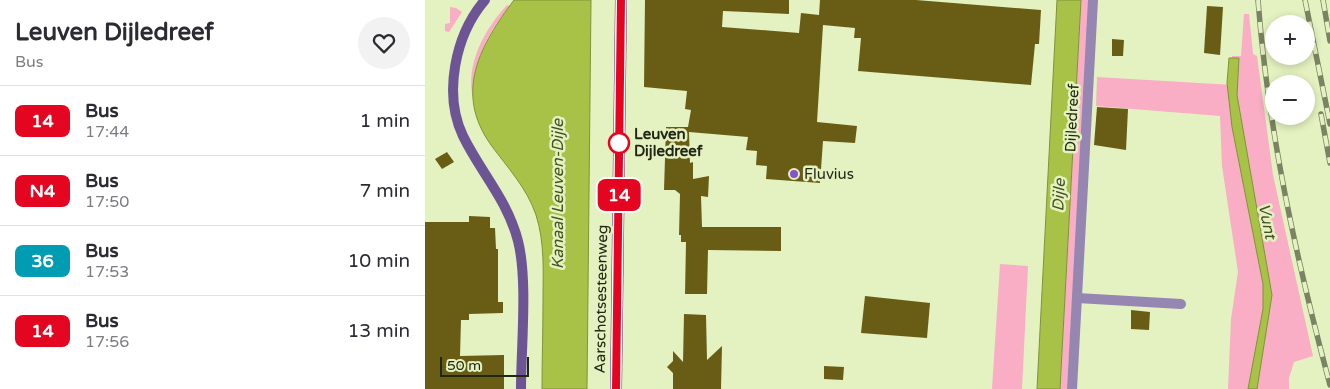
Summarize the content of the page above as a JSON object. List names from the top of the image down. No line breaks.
{"streets":{"main road":["Aarschotsesteenweg"],"street":["Dijledreef"]},"water":["Kanaal Leuven-Dijle","Dijle","Vunt"],"places":["Leuven Dijledreef","Fluvius"],"lines":["bus line 14"],"scale_bar":"50 m","page":{"heading":["Leuven Dijledreef","Bus"],"on_map":"14","map_buttons":["+","−"],"list":[{"mark":"14","name":"Bus","note":"17:44","value":"1 min"},{"mark":"N4","name":"Bus","note":"17:50","value":"7 min"},{"mark":"36","name":"Bus","note":"17:53","value":"10 min"},{"mark":"14","name":"Bus","note":"17:56","value":"13 min"}],"scale":"50 m"}}
